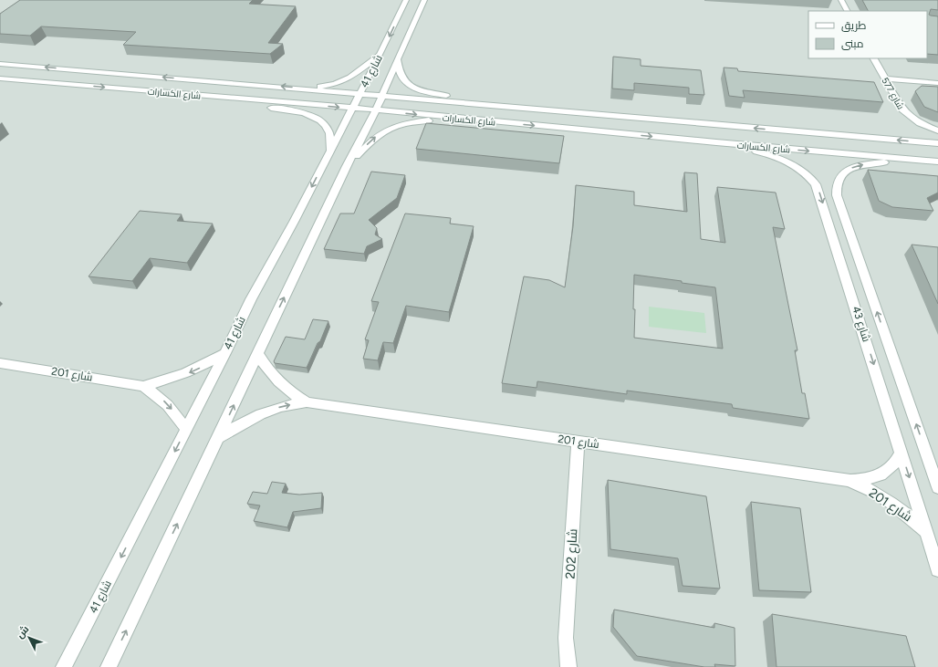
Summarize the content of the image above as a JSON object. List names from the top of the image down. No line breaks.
{"streets":{"street":["شارع 41","شارع الكسارات","شارع 577","شارع 43","شارع 201","شارع 202"]},"crossings":[["شارع 41","شارع الكسارات"],["شارع 41","شارع 201"],["شارع الكسارات","شارع 43"],["شارع 43","شارع 201"],["شارع 201","شارع 202"]],"legend":["طريق","مبنى"],"north":"top left"}
